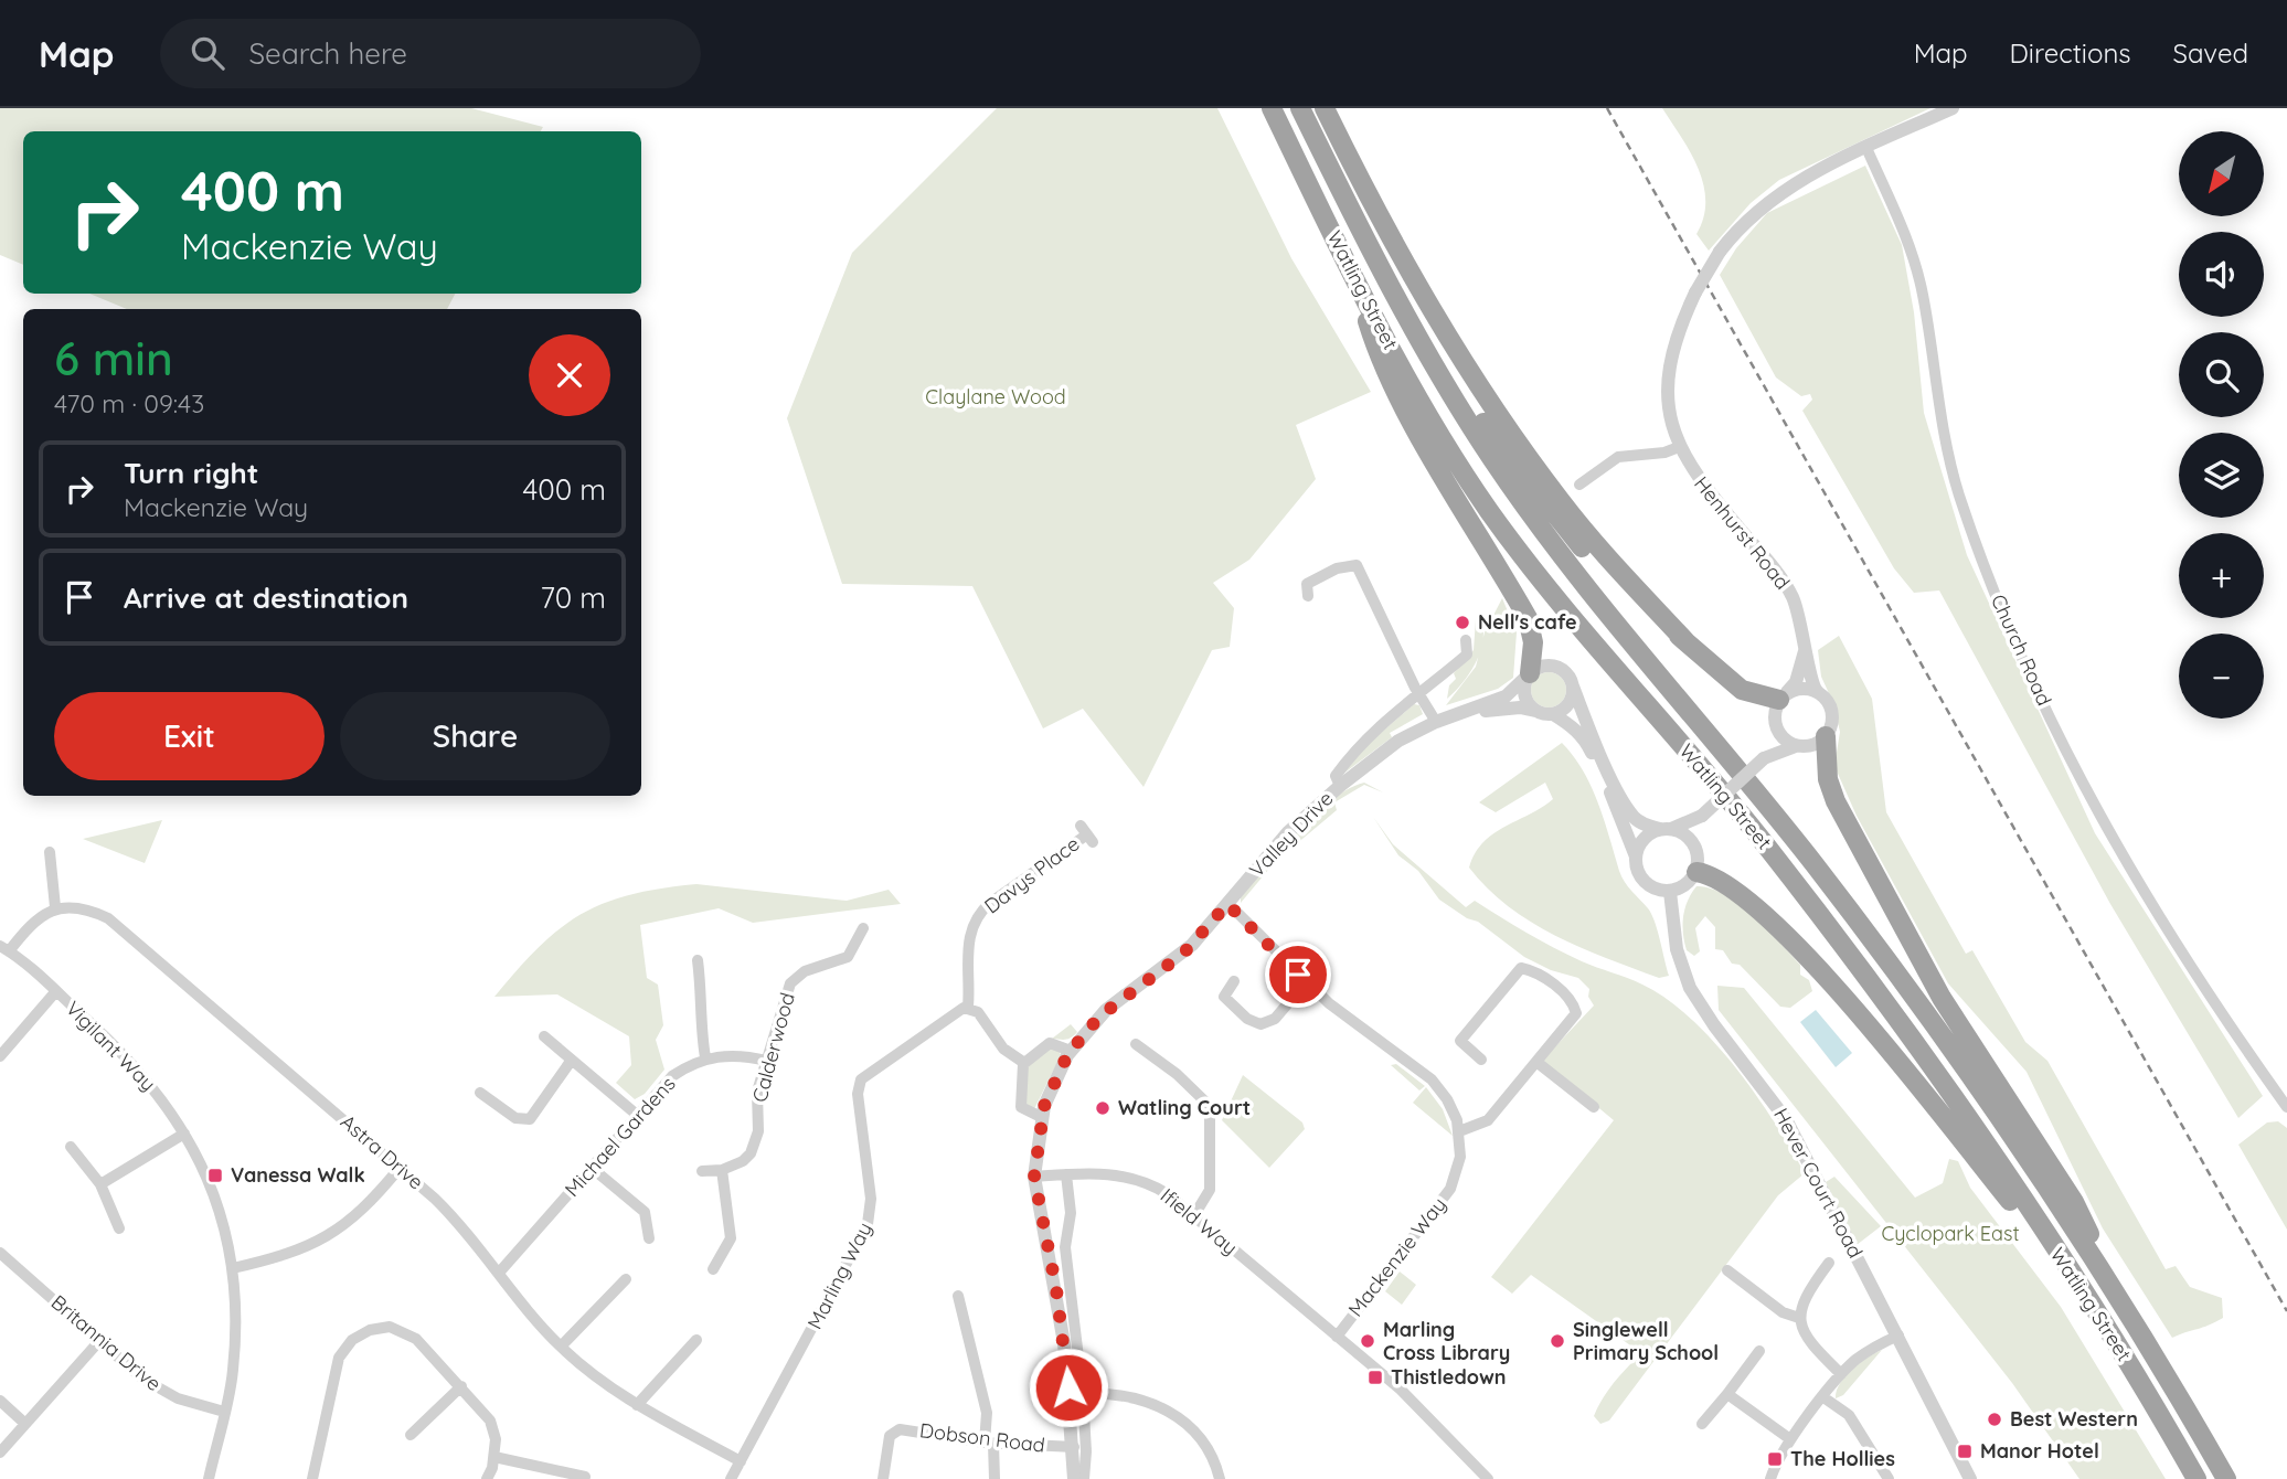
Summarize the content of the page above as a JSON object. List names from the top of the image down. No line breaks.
{"streets":{"highway":["Watling Street"],"street":["Henhurst Road","Church Road","Valley Drive","Davys Place","Vigilant Way","Calderwood","Michael Gardens","Astra Drive","Hever Court Road","Ifield Way","Mackenzie Way","Marling Way","Britannia Drive","Dobson Road"]},"crossings":[["Henhurst Road","Church Road"],["Valley Drive","Ifield Way"],["Valley Drive","Mackenzie Way"],["Valley Drive","Dobson Road"],["Davys Place","Marling Way"],["Vigilant Way","Britannia Drive"],["Calderwood","Michael Gardens"],["Michael Gardens","Astra Drive"],["Astra Drive","Marling Way"],["Ifield Way","Mackenzie Way"]],"parks":["Claylane Wood","Cyclopark East"],"places":{"other":["Nell's cafe","Watling Court","Marling Cross Library","Singlewell Primary School","Best Western"],"transit":["Vanessa Walk","Thistledown","Manor Hotel","The Hollies"]},"north":"bottom left","page":{"header":"Map","search":"Search here","nav":["Map","Directions","Saved"],"map_buttons":["+","−"],"turn":["400 m","Mackenzie Way"],"heading":["6 min","470 m · 09:43"],"list":[{"name":"Turn right","note":"Mackenzie Way","value":"400 m"},{"name":"Arrive at destination","value":"70 m"}],"buttons":["Exit","Share"]}}
